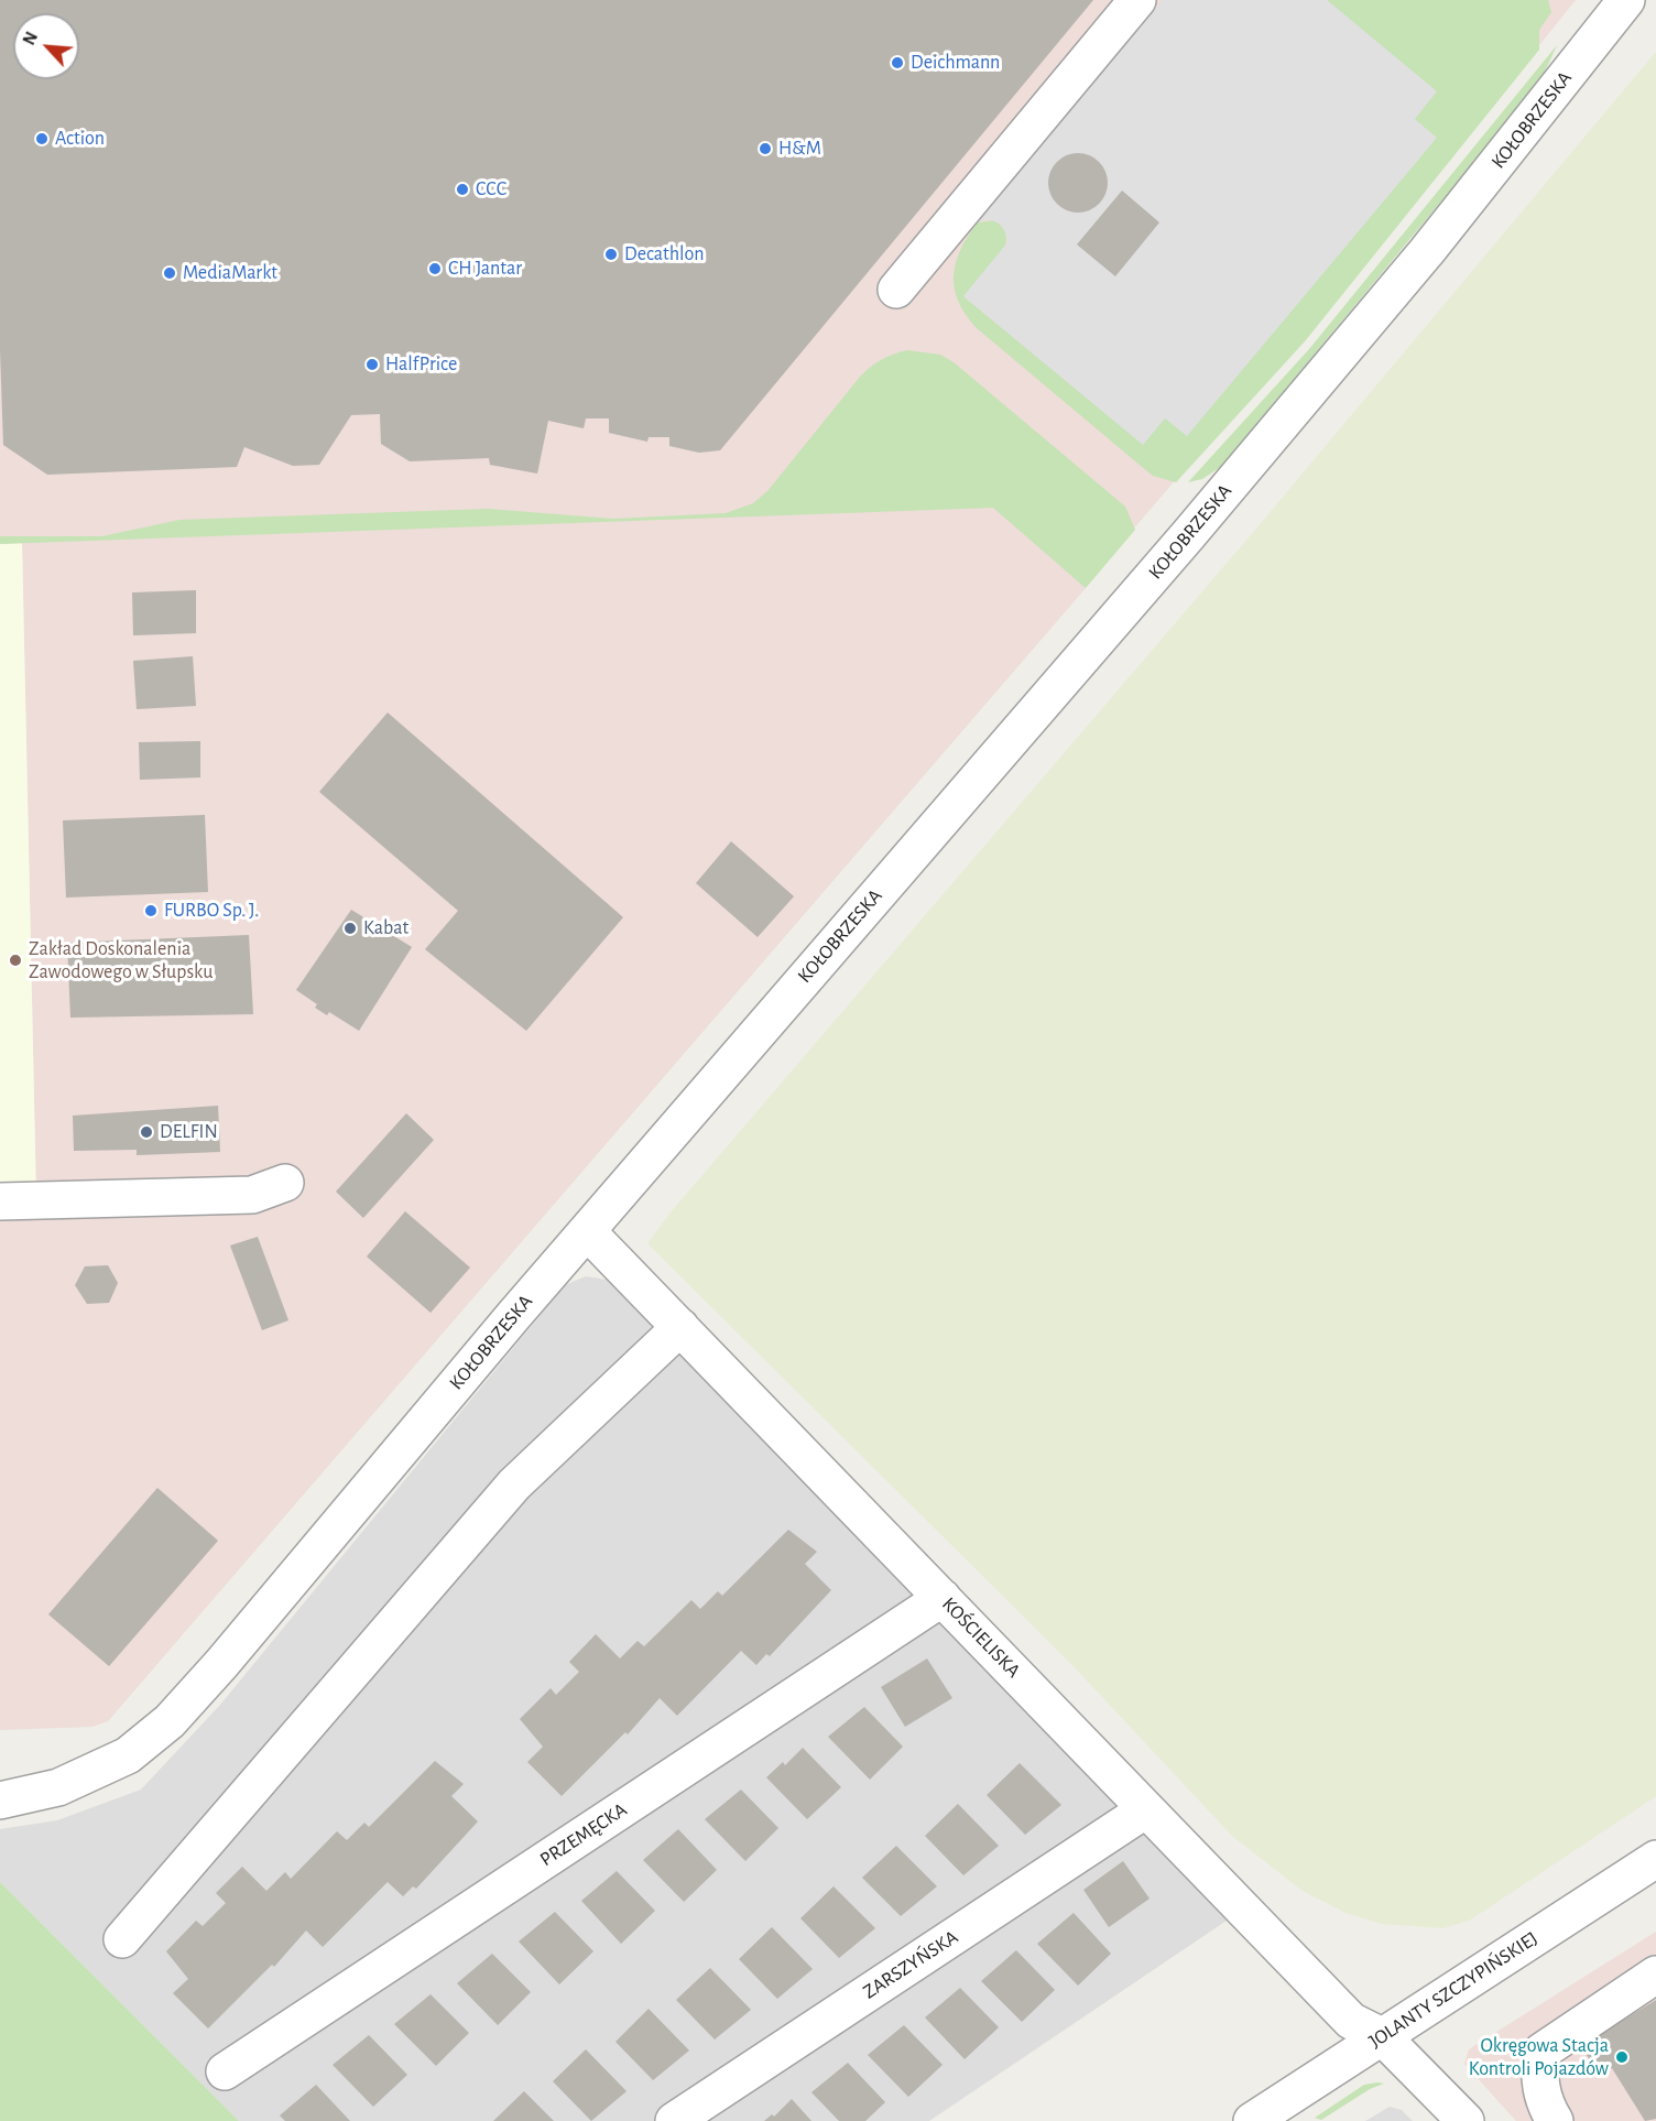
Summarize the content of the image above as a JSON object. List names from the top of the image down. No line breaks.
{"streets":{"street":["KOŁOBRZESKA","KOŚCIELISKA","PRZEMĘCKA","ZARSZYŃSKA","JOLANTY SZCZYPIŃSKIEJ"]},"crossings":[["KOŁOBRZESKA","KOŚCIELISKA"],["KOŚCIELISKA","PRZEMĘCKA"],["KOŚCIELISKA","ZARSZYŃSKA"],["KOŚCIELISKA","JOLANTY SZCZYPIŃSKIEJ"]],"places":["Deichmann","Action","H&M","CCC","Decathlon","CH Jantar","MediaMarkt","HalfPrice","FURBO Sp. J.","Kabat","Zakład Doskonalenia Zawodowego w Słupsku","DELFIN","Okręgowa Stacja Kontroli Pojazdów"],"north":"top left"}
